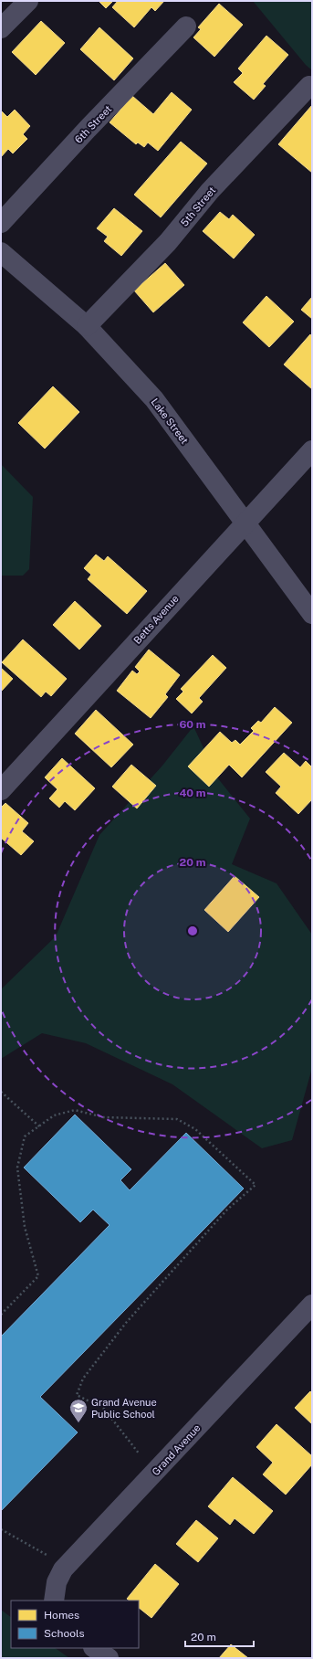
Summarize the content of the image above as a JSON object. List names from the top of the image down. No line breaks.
{"streets":{"street":["6th Street","5th Street","Lake Street","Betts Avenue","Grand Avenue"]},"crossings":[["5th Street","Lake Street"],["Lake Street","Betts Avenue"]],"places":{"school or university":["Grand Avenue Public School"]},"legend":["Homes","Schools"],"scale_bar":"20 m","rings":["60 m","40 m","20 m"]}
